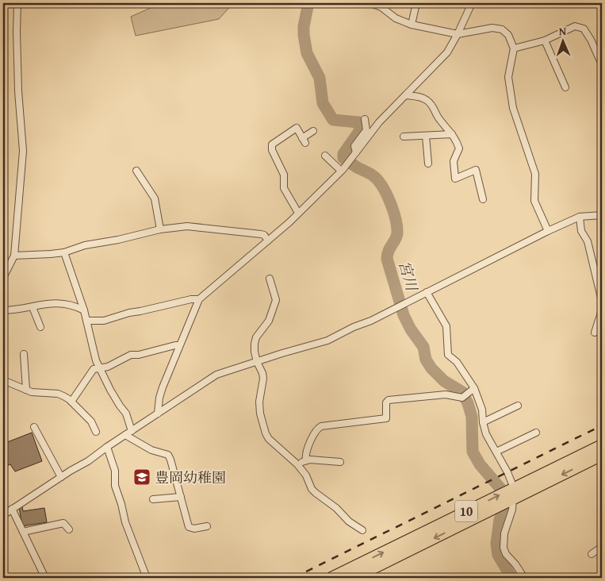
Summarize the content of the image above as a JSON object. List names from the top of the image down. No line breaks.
{"streets":{"highway":["10"]},"water":["宮川"],"places":{"school or university":["豊岡幼稚園"]},"north":"top"}
